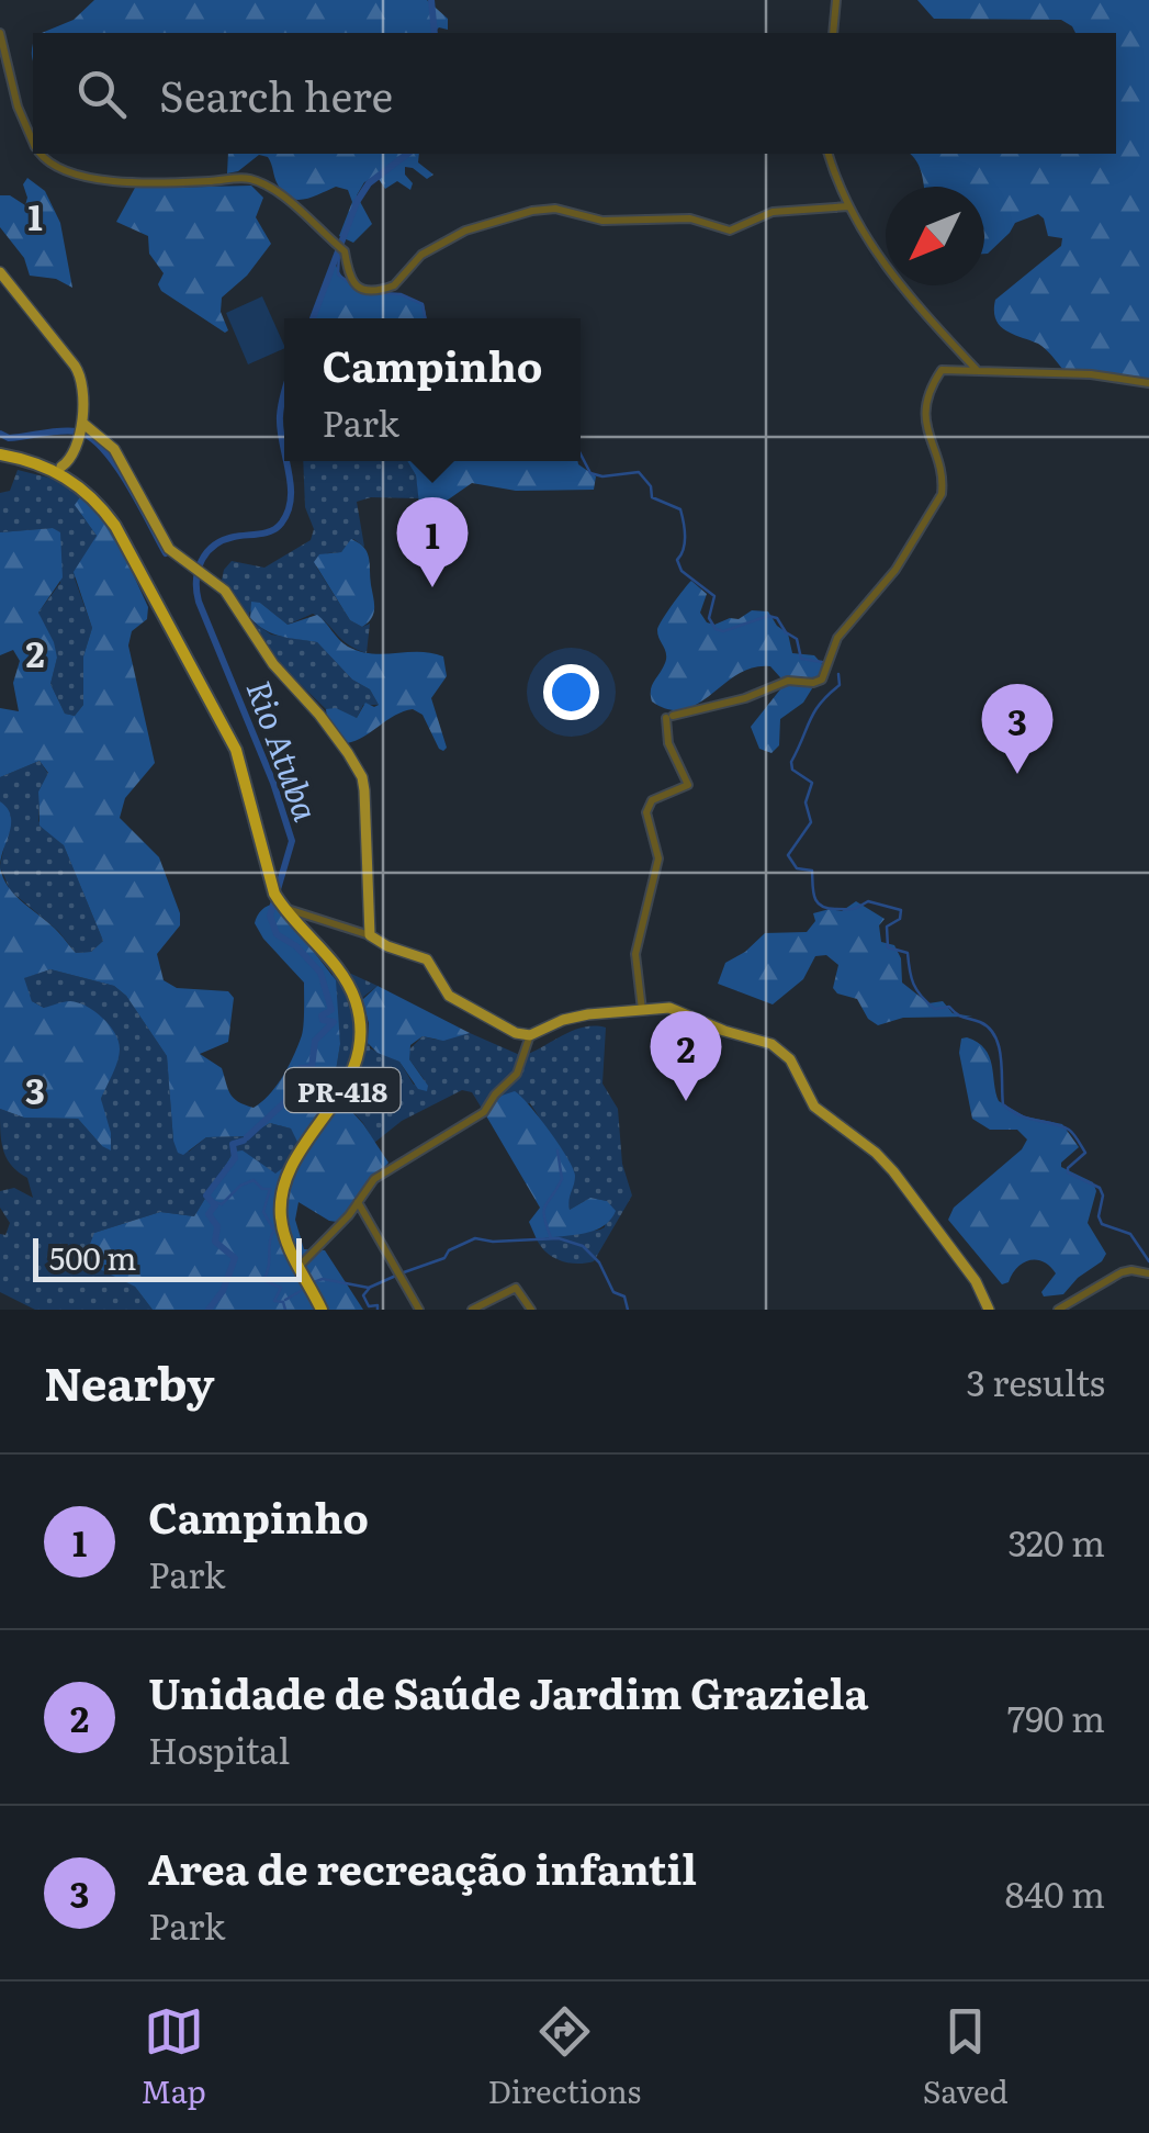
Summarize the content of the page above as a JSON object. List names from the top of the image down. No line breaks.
{"streets":{"highway":["PR-418"]},"water":["Rio Atuba"],"scale_bar":"500 m","north":"bottom left","page":{"search":"Search here","popup":["Campinho","Park"],"pins":["1","3","2"],"scale":"500 m","heading":["Nearby","3 results"],"list":[{"mark":"1","name":"Campinho","note":"Park","value":"320 m"},{"mark":"2","name":"Unidade de Saúde Jardim Graziela","note":"Hospital","value":"790 m"},{"mark":"3","name":"Area de recreação infantil","note":"Park","value":"840 m"}],"nav":["Map","Directions","Saved"]},"grid":{"rows":["1","2","3"]}}
